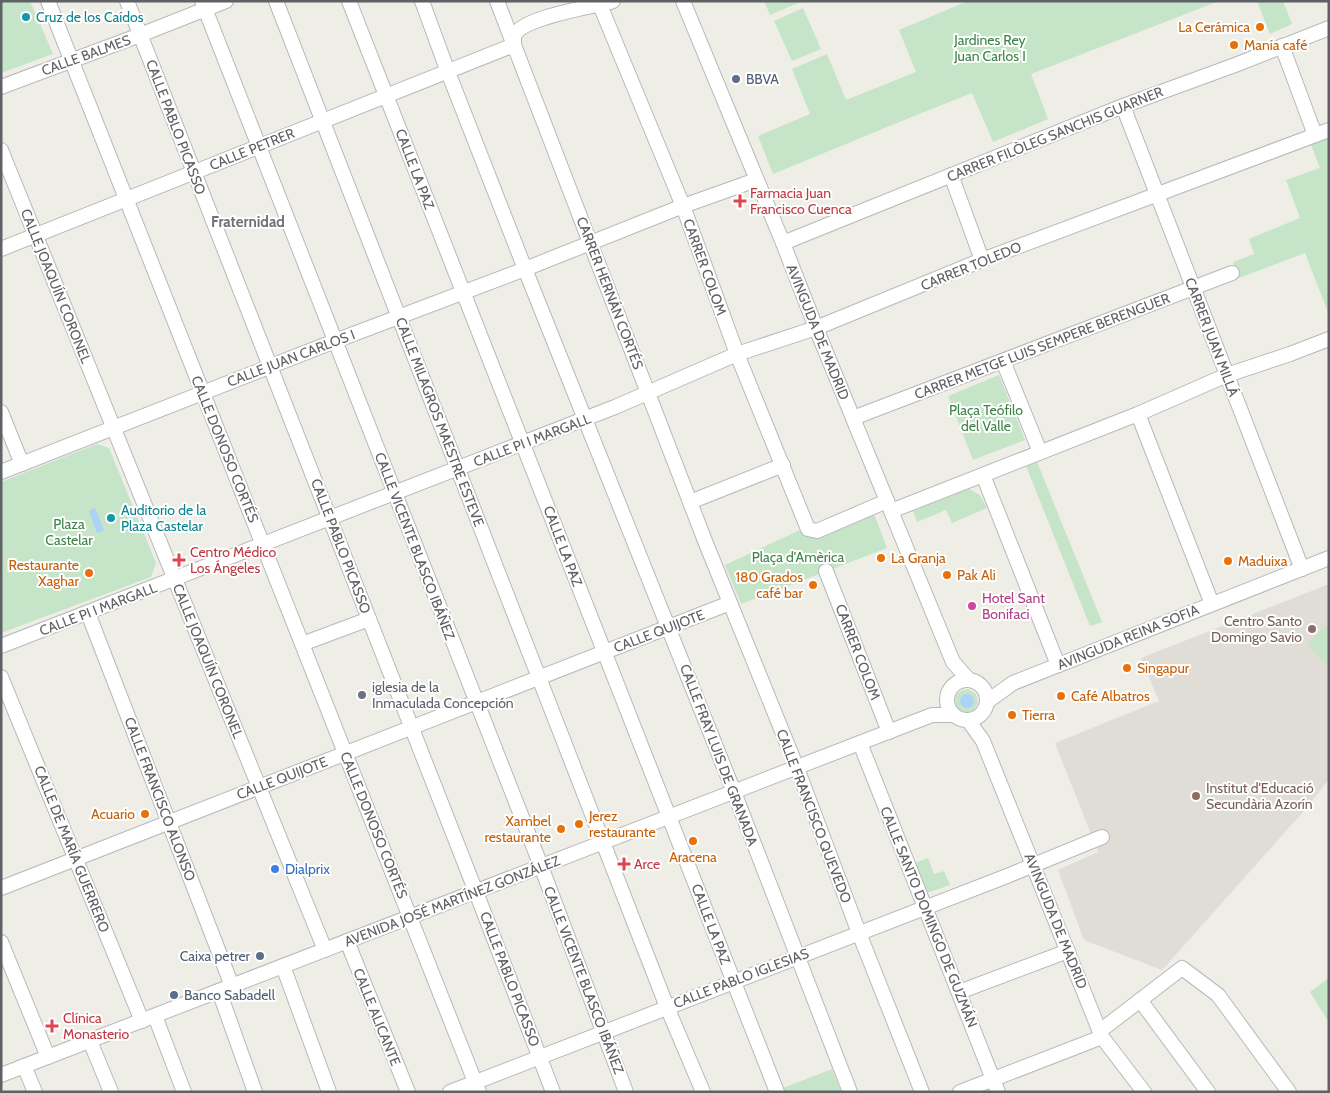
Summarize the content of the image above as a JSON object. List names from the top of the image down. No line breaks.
{"streets":{"street":["CALLE BALMES","CALLE PABLO PICASSO","CARRER FILÒLEG SANCHIS GUARNER","CALLE PETRER","CALLE LA PAZ","CARRER TOLEDO","CARRER COLOM","CALLE JOAQUÍN CORONEL","CARRER HERNÁN CORTÉS","AVINGUDA DE MADRID","CARRER JUAN MILLÁ","CARRER METGE LUIS SEMPERE BERENGUER","CALLE JUAN CARLOS I","CALLE MILAGROS MAESTRE ESTEVE","CALLE PI I MARGALL","CALLE DONOSO CORTÉS","CALLE VICENTE BLASCO IBÁÑEZ","CALLE QUIJOTE","AVINGUDA REINA SOFIA","CALLE FRAY LUIS DE GRANADA","CALLE FRANCISCO ALONSO","CALLE FRANCISCO QUEVEDO","CALLE DE MARÍA GUERRERO","AVENIDA JOSÉ MARTÍNEZ GONZÁLEZ","CALLE SANTO DOMINGO DE GUZMÁN","CALLE PABLO IGLESIAS","CALLE ALICANTE"]},"crossings":[["CALLE BALMES","CALLE PABLO PICASSO"],["CALLE BALMES","CALLE DONOSO CORTÉS"],["CALLE BALMES","CALLE VICENTE BLASCO IBÁÑEZ"],["CALLE PABLO PICASSO","CALLE PETRER"],["CALLE PABLO PICASSO","CALLE JUAN CARLOS I"],["CALLE PABLO PICASSO","CALLE PI I MARGALL"],["CALLE PABLO PICASSO","CALLE QUIJOTE"],["CALLE PABLO PICASSO","AVENIDA JOSÉ MARTÍNEZ GONZÁLEZ"],["CALLE PABLO PICASSO","CALLE PABLO IGLESIAS"],["CARRER FILÒLEG SANCHIS GUARNER","AVINGUDA DE MADRID"],["CARRER FILÒLEG SANCHIS GUARNER","CARRER JUAN MILLÁ"],["CALLE PETRER","CALLE LA PAZ"],["CALLE PETRER","CALLE JOAQUÍN CORONEL"],["CALLE PETRER","CARRER HERNÁN CORTÉS"],["CALLE PETRER","CALLE MILAGROS MAESTRE ESTEVE"],["CALLE PETRER","CALLE DONOSO CORTÉS"],["CALLE PETRER","CALLE VICENTE BLASCO IBÁÑEZ"],["CALLE PETRER","CALLE FRAY LUIS DE GRANADA"],["CALLE LA PAZ","CALLE JUAN CARLOS I"],["CALLE LA PAZ","CALLE PI I MARGALL"],["CALLE LA PAZ","CALLE QUIJOTE"],["CALLE LA PAZ","AVENIDA JOSÉ MARTÍNEZ GONZÁLEZ"],["CALLE LA PAZ","CALLE PABLO IGLESIAS"],["CARRER TOLEDO","CARRER COLOM"],["CARRER TOLEDO","CARRER HERNÁN CORTÉS"],["CARRER TOLEDO","AVINGUDA DE MADRID"],["CARRER TOLEDO","CARRER JUAN MILLÁ"],["CARRER TOLEDO","CALLE PI I MARGALL"],["CARRER COLOM","AVINGUDA DE MADRID"],["CARRER COLOM","CALLE JUAN CARLOS I"],["CARRER COLOM","AVENIDA JOSÉ MARTÍNEZ GONZÁLEZ"],["CALLE JOAQUÍN CORONEL","CALLE JUAN CARLOS I"],["CALLE JOAQUÍN CORONEL","CALLE PI I MARGALL"],["CALLE JOAQUÍN CORONEL","CALLE QUIJOTE"],["CALLE JOAQUÍN CORONEL","AVENIDA JOSÉ MARTÍNEZ GONZÁLEZ"],["CARRER HERNÁN CORTÉS","CALLE JUAN CARLOS I"],["CARRER HERNÁN CORTÉS","CALLE FRANCISCO QUEVEDO"],["AVINGUDA DE MADRID","CARRER METGE LUIS SEMPERE BERENGUER"],["AVINGUDA DE MADRID","CALLE JUAN CARLOS I"],["AVINGUDA DE MADRID","AVINGUDA REINA SOFIA"],["AVINGUDA DE MADRID","CALLE PABLO IGLESIAS"],["CARRER JUAN MILLÁ","CARRER METGE LUIS SEMPERE BERENGUER"],["CARRER JUAN MILLÁ","AVINGUDA REINA SOFIA"],["CALLE JUAN CARLOS I","CALLE MILAGROS MAESTRE ESTEVE"],["CALLE JUAN CARLOS I","CALLE DONOSO CORTÉS"],["CALLE JUAN CARLOS I","CALLE VICENTE BLASCO IBÁÑEZ"],["CALLE JUAN CARLOS I","CALLE FRAY LUIS DE GRANADA"],["CALLE MILAGROS MAESTRE ESTEVE","CALLE PI I MARGALL"],["CALLE MILAGROS MAESTRE ESTEVE","CALLE QUIJOTE"],["CALLE MILAGROS MAESTRE ESTEVE","AVENIDA JOSÉ MARTÍNEZ GONZÁLEZ"],["CALLE MILAGROS MAESTRE ESTEVE","CALLE PABLO IGLESIAS"],["CALLE PI I MARGALL","CALLE DONOSO CORTÉS"],["CALLE PI I MARGALL","CALLE VICENTE BLASCO IBÁÑEZ"],["CALLE PI I MARGALL","CALLE FRAY LUIS DE GRANADA"],["CALLE PI I MARGALL","CALLE FRANCISCO ALONSO"],["CALLE DONOSO CORTÉS","CALLE QUIJOTE"],["CALLE DONOSO CORTÉS","AVENIDA JOSÉ MARTÍNEZ GONZÁLEZ"],["CALLE DONOSO CORTÉS","CALLE PABLO IGLESIAS"],["CALLE VICENTE BLASCO IBÁÑEZ","CALLE QUIJOTE"],["CALLE VICENTE BLASCO IBÁÑEZ","AVENIDA JOSÉ MARTÍNEZ GONZÁLEZ"],["CALLE VICENTE BLASCO IBÁÑEZ","CALLE PABLO IGLESIAS"],["CALLE QUIJOTE","CALLE FRAY LUIS DE GRANADA"],["CALLE QUIJOTE","CALLE FRANCISCO ALONSO"],["CALLE QUIJOTE","CALLE FRANCISCO QUEVEDO"],["CALLE QUIJOTE","CALLE DE MARÍA GUERRERO"],["CALLE FRAY LUIS DE GRANADA","AVENIDA JOSÉ MARTÍNEZ GONZÁLEZ"],["CALLE FRAY LUIS DE GRANADA","CALLE PABLO IGLESIAS"],["CALLE FRANCISCO ALONSO","AVENIDA JOSÉ MARTÍNEZ GONZÁLEZ"],["CALLE FRANCISCO QUEVEDO","AVENIDA JOSÉ MARTÍNEZ GONZÁLEZ"],["CALLE FRANCISCO QUEVEDO","CALLE PABLO IGLESIAS"],["CALLE DE MARÍA GUERRERO","AVENIDA JOSÉ MARTÍNEZ GONZÁLEZ"],["AVENIDA JOSÉ MARTÍNEZ GONZÁLEZ","CALLE SANTO DOMINGO DE GUZMÁN"],["AVENIDA JOSÉ MARTÍNEZ GONZÁLEZ","CALLE ALICANTE"],["CALLE SANTO DOMINGO DE GUZMÁN","CALLE PABLO IGLESIAS"]],"districts":["Fraternidad"],"parks":["Jardines Rey Juan Carlos I","Plaça Teófilo del Valle","Plaza Castelar","Plaça d'Amèrica"],"places":{"other":["Cruz de los Caídos","La Cerámica","Manía café","BBVA","Auditorio de la Plaza Castelar","La Granja","Maduixa","Restaurante Xaghar","Pak Ali","180 Grados café bar","Hotel Sant Bonifaci","Centro Santo Domingo Savio","Singapur","iglesia de la Inmaculada Concepción","Café Albatros","Tierra","Institut d'Educació Secundària Azorín","Acuario","Jerez restaurante","Xambel restaurante","Aracena","Dialprix","Caixa petrer","Banco Sabadell"],"health":["Farmacia Juan Francisco Cuenca","Centro Médico Los Ángeles","Arce","Clínica Monasterio"]}}
